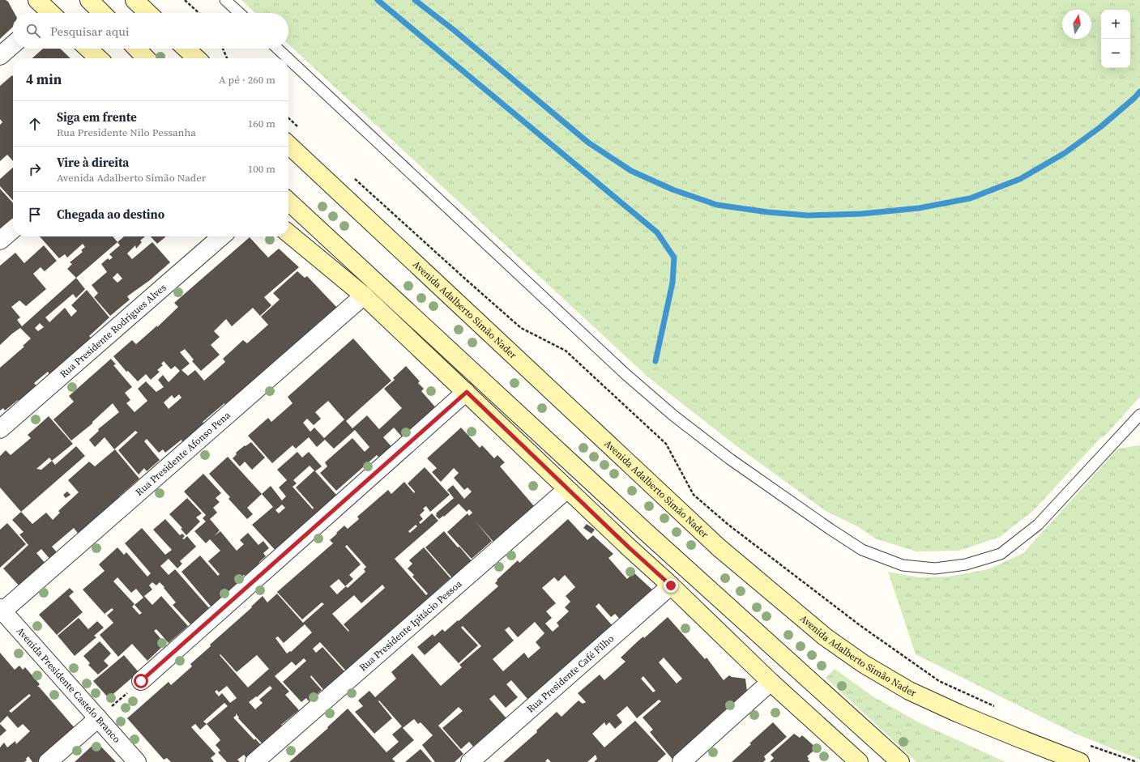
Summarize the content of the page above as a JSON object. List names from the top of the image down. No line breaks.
{"streets":{"main road":["Avenida Adalberto Simão Nader"],"street":["Rua Presidente Rodrigues Alves","Rua Presidente Afonso Pena","Rua Presidente Ipitácio Pessoa","Rua Presidente Café Filho","Avenida Presidente Castelo Branco"]},"crossings":[["Rua Presidente Afonso Pena","Avenida Presidente Castelo Branco"]],"north":"top","page":{"map_buttons":["+","−"],"search":"Pesquisar aqui","heading":["4 min","A pé · 260 m"],"list":[["Siga em frente","Rua Presidente Nilo Pessanha","160 m"],["Vire à direita","Avenida Adalberto Simão Nader","100 m"],"Chegada ao destino"]}}
